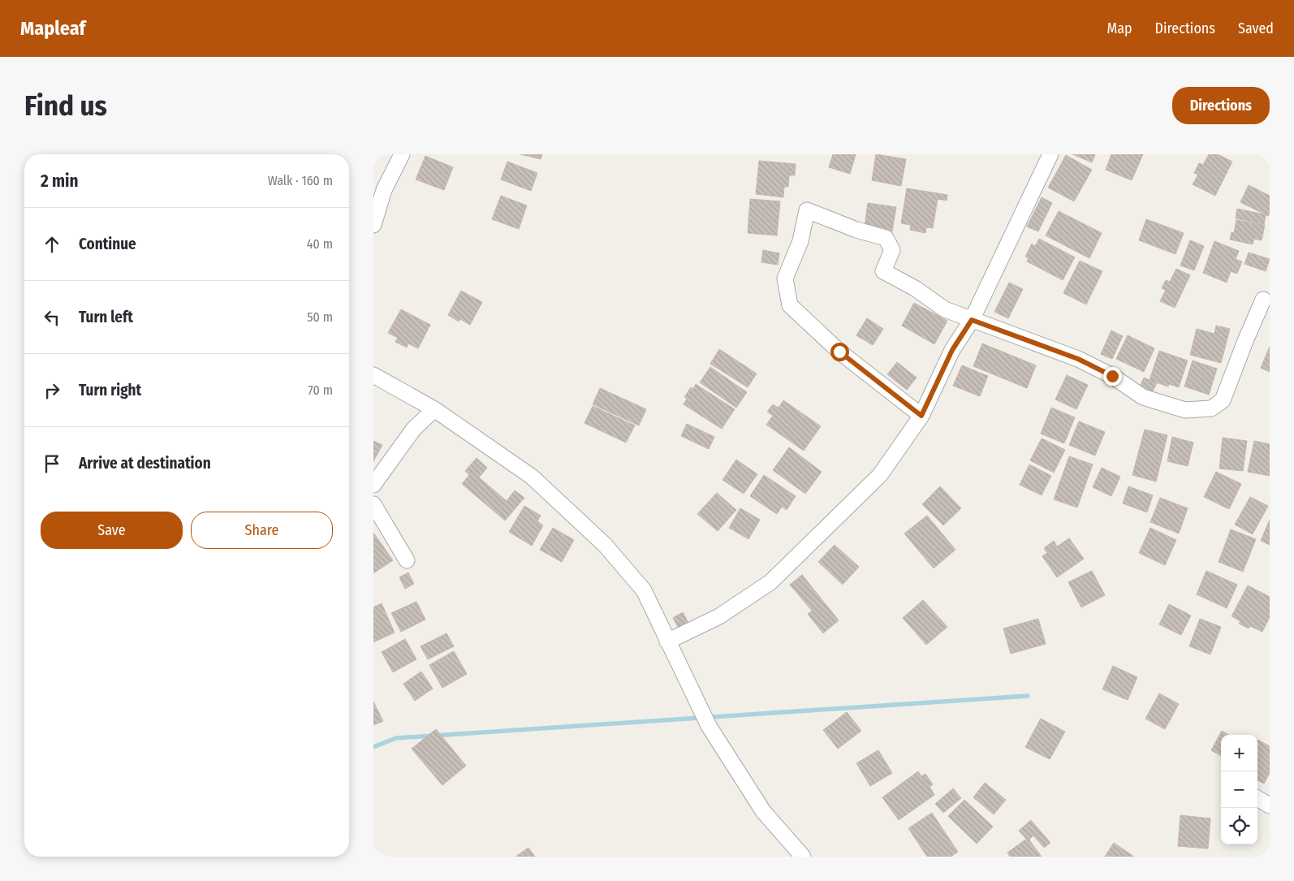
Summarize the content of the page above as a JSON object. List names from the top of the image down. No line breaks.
{"page":{"header":"Mapleaf","nav":["Map","Directions","Saved"],"buttons":["Directions",["Save","Share"]],"title":"Find us","heading":["2 min","Walk · 160 m"],"list":[["Continue","40 m"],["Turn left","50 m"],["Turn right","70 m"],"Arrive at destination"],"map_buttons":["+","−"]}}
